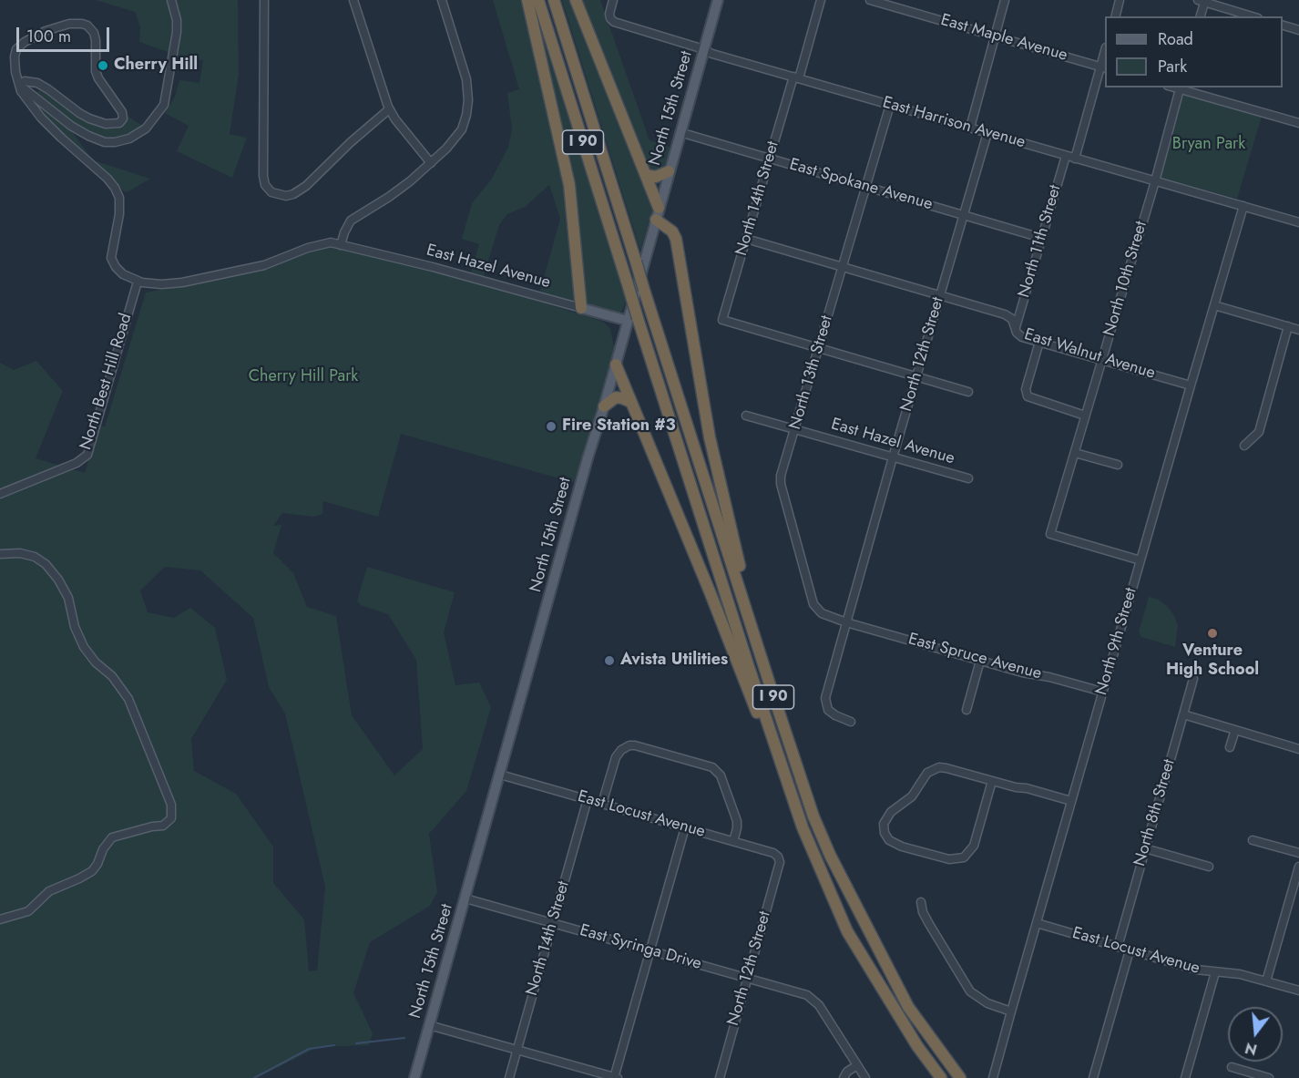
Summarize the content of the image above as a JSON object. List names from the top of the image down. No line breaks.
{"streets":{"highway":["I 90"],"main road":["North 15th Street","East Hazel Avenue"],"street":["East Maple Avenue","East Harrison Avenue","East Spokane Avenue","North 14th Street","North 11th Street","North 10th Street","North 12th Street","East Walnut Avenue","North 13th Street","North Best Hill Road","North 9th Street","East Spruce Avenue","North 8th Street","East Locust Avenue","East Syringa Drive"]},"crossings":[["North 15th Street","East Harrison Avenue"],["North 15th Street","I 90"],["North 15th Street","East Spokane Avenue"],["North 15th Street","East Hazel Avenue"],["North 15th Street","East Locust Avenue"],["North 15th Street","East Syringa Drive"],["East Harrison Avenue","North 14th Street"],["East Harrison Avenue","North 11th Street"],["East Harrison Avenue","North 10th Street"],["East Harrison Avenue","North 12th Street"],["East Harrison Avenue","North 13th Street"],["East Harrison Avenue","North 9th Street"],["I 90","East Hazel Avenue"],["East Spokane Avenue","North 14th Street"],["East Spokane Avenue","North 11th Street"],["East Spokane Avenue","North 12th Street"],["East Spokane Avenue","North 13th Street"],["North 14th Street","East Walnut Avenue"],["North 14th Street","North 13th Street"],["North 14th Street","East Locust Avenue"],["North 14th Street","East Syringa Drive"],["North 11th Street","East Walnut Avenue"],["East Hazel Avenue","North 12th Street"],["East Hazel Avenue","North 13th Street"],["East Hazel Avenue","North Best Hill Road"],["North 10th Street","East Walnut Avenue"],["North 10th Street","North 9th Street"],["North 12th Street","East Walnut Avenue"],["North 12th Street","North 13th Street"],["North 12th Street","East Spruce Avenue"],["North 12th Street","East Locust Avenue"],["North 12th Street","East Syringa Drive"],["East Walnut Avenue","North 13th Street"],["East Walnut Avenue","North 9th Street"],["North 13th Street","East Spruce Avenue"],["North 9th Street","East Spruce Avenue"],["North 9th Street","East Locust Avenue"],["North 8th Street","East Locust Avenue"]],"parks":["Bryan Park","Cherry Hill Park"],"places":["Cherry Hill","Fire Station #3","Venture High School","Avista Utilities"],"legend":["Road","Park"],"scale_bar":"100 m","north":"bottom"}
